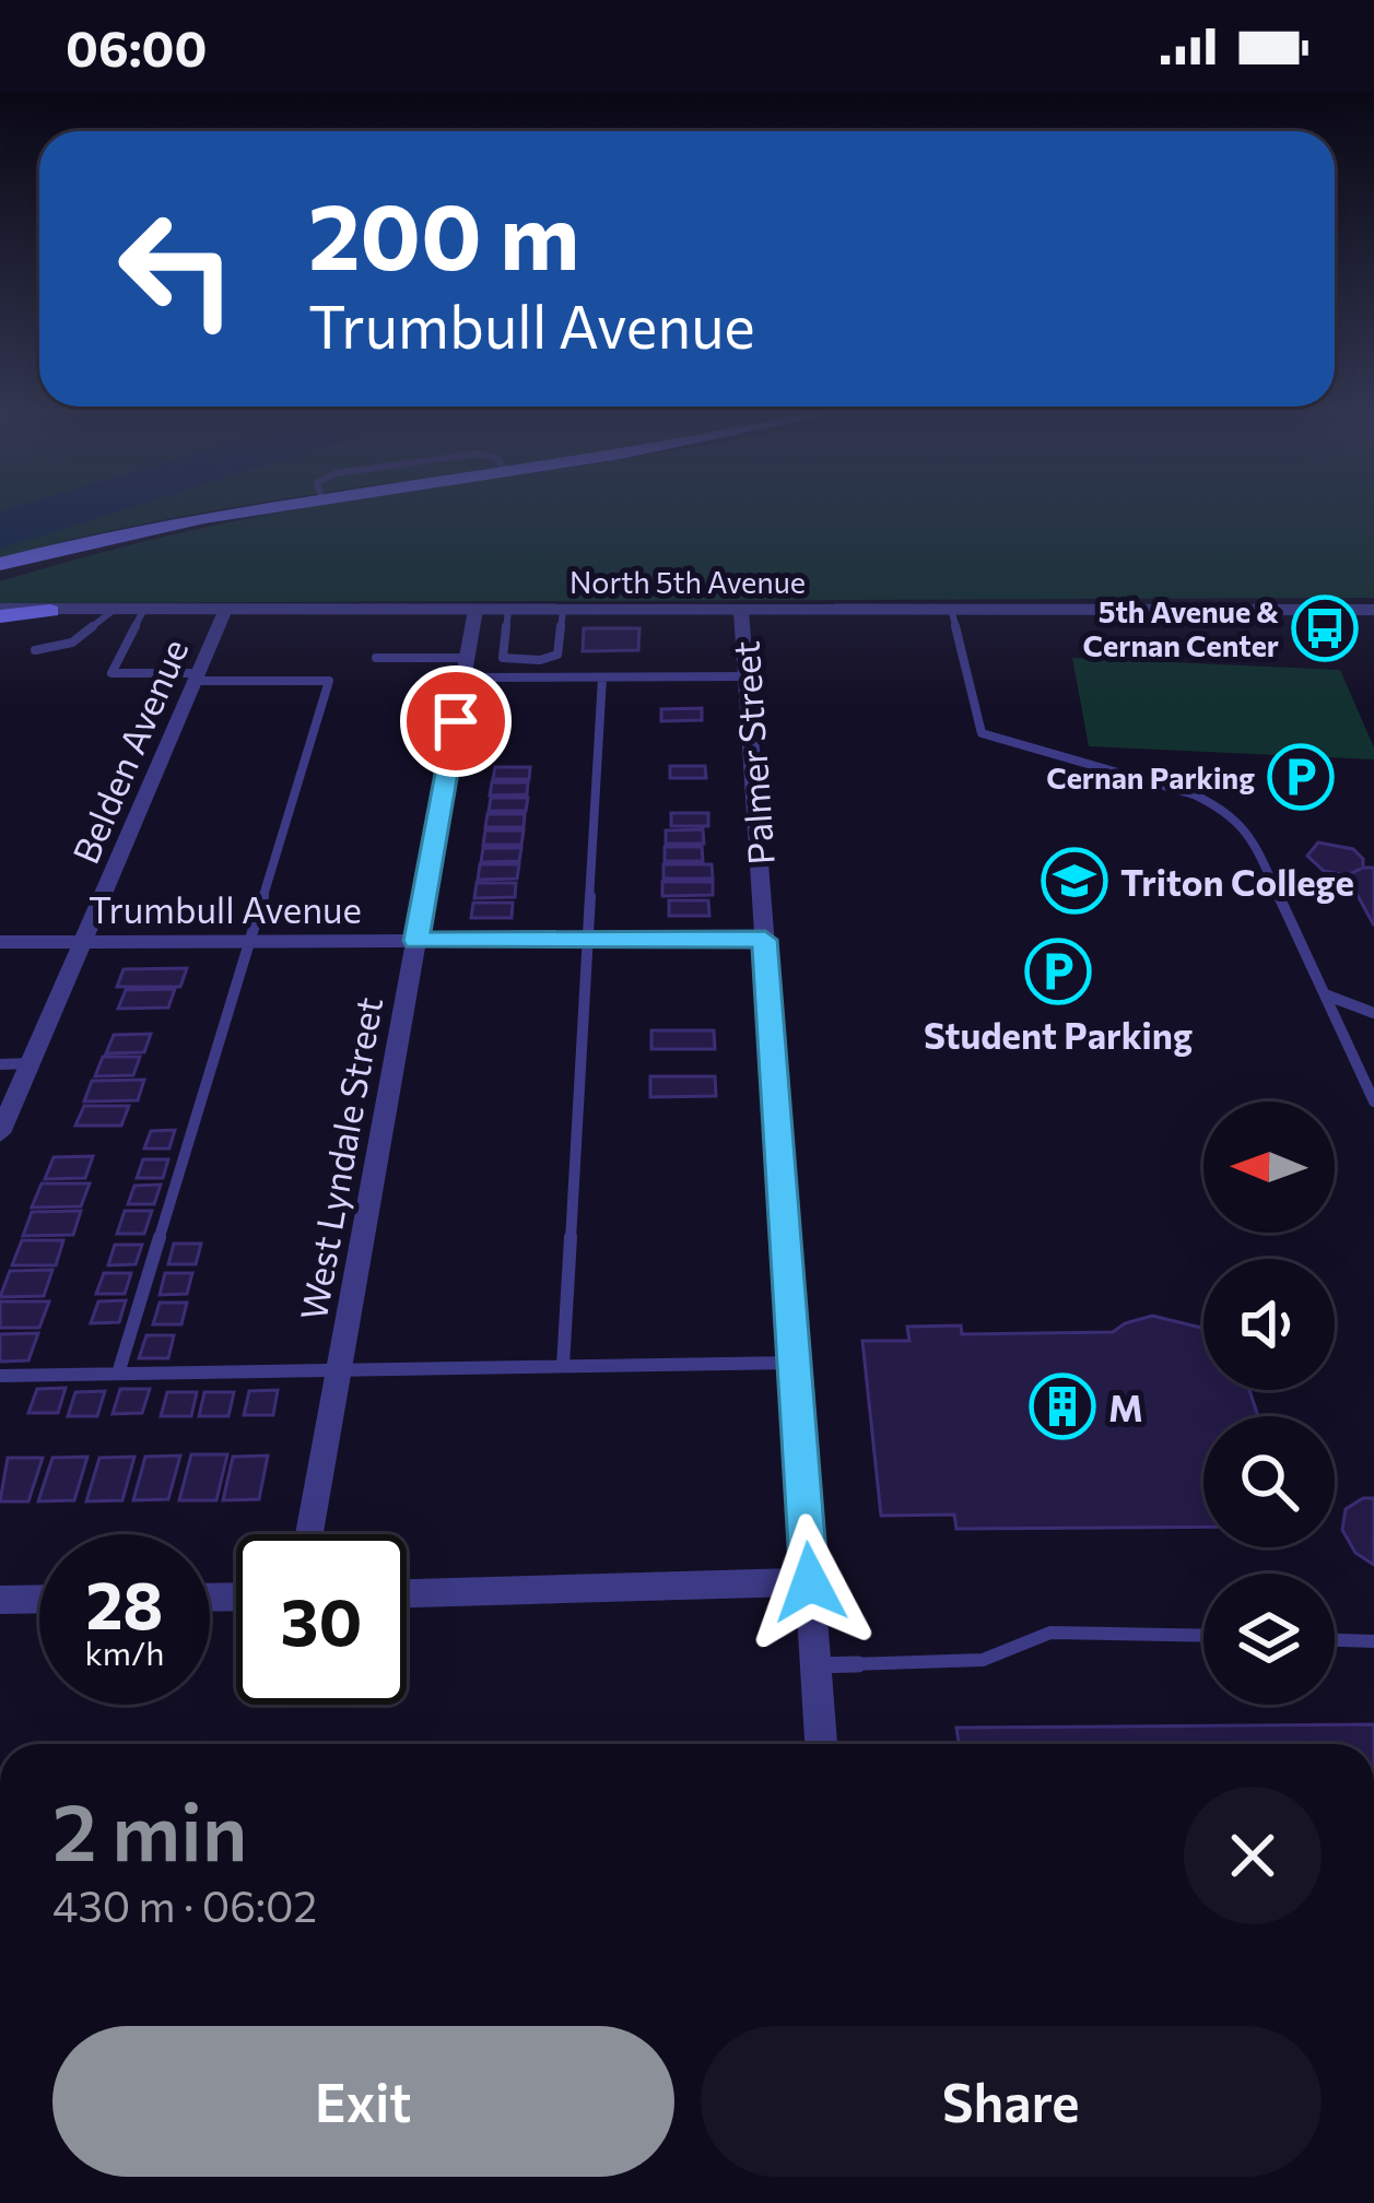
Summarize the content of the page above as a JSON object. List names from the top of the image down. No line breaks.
{"streets":{"street":["North 5th Avenue","Belden Avenue","Palmer Street","Trumbull Avenue","West Lyndale Street"]},"crossings":[["North 5th Avenue","Belden Avenue"],["North 5th Avenue","Palmer Street"],["North 5th Avenue","West Lyndale Street"],["Belden Avenue","Trumbull Avenue"],["Palmer Street","Trumbull Avenue"],["Trumbull Avenue","West Lyndale Street"]],"places":{"bus stop":["5th Avenue & Cernan Center"],"parking":["Cernan Parking","Student Parking"],"school or university":["Triton College"],"building":["M"]},"north":"left","page":{"status":"06:00","turn":["200 m","Trumbull Avenue"],"speed":"28 km/h","limit":"30","heading":["2 min","430 m · 06:02"],"buttons":["Exit","Share"]}}
